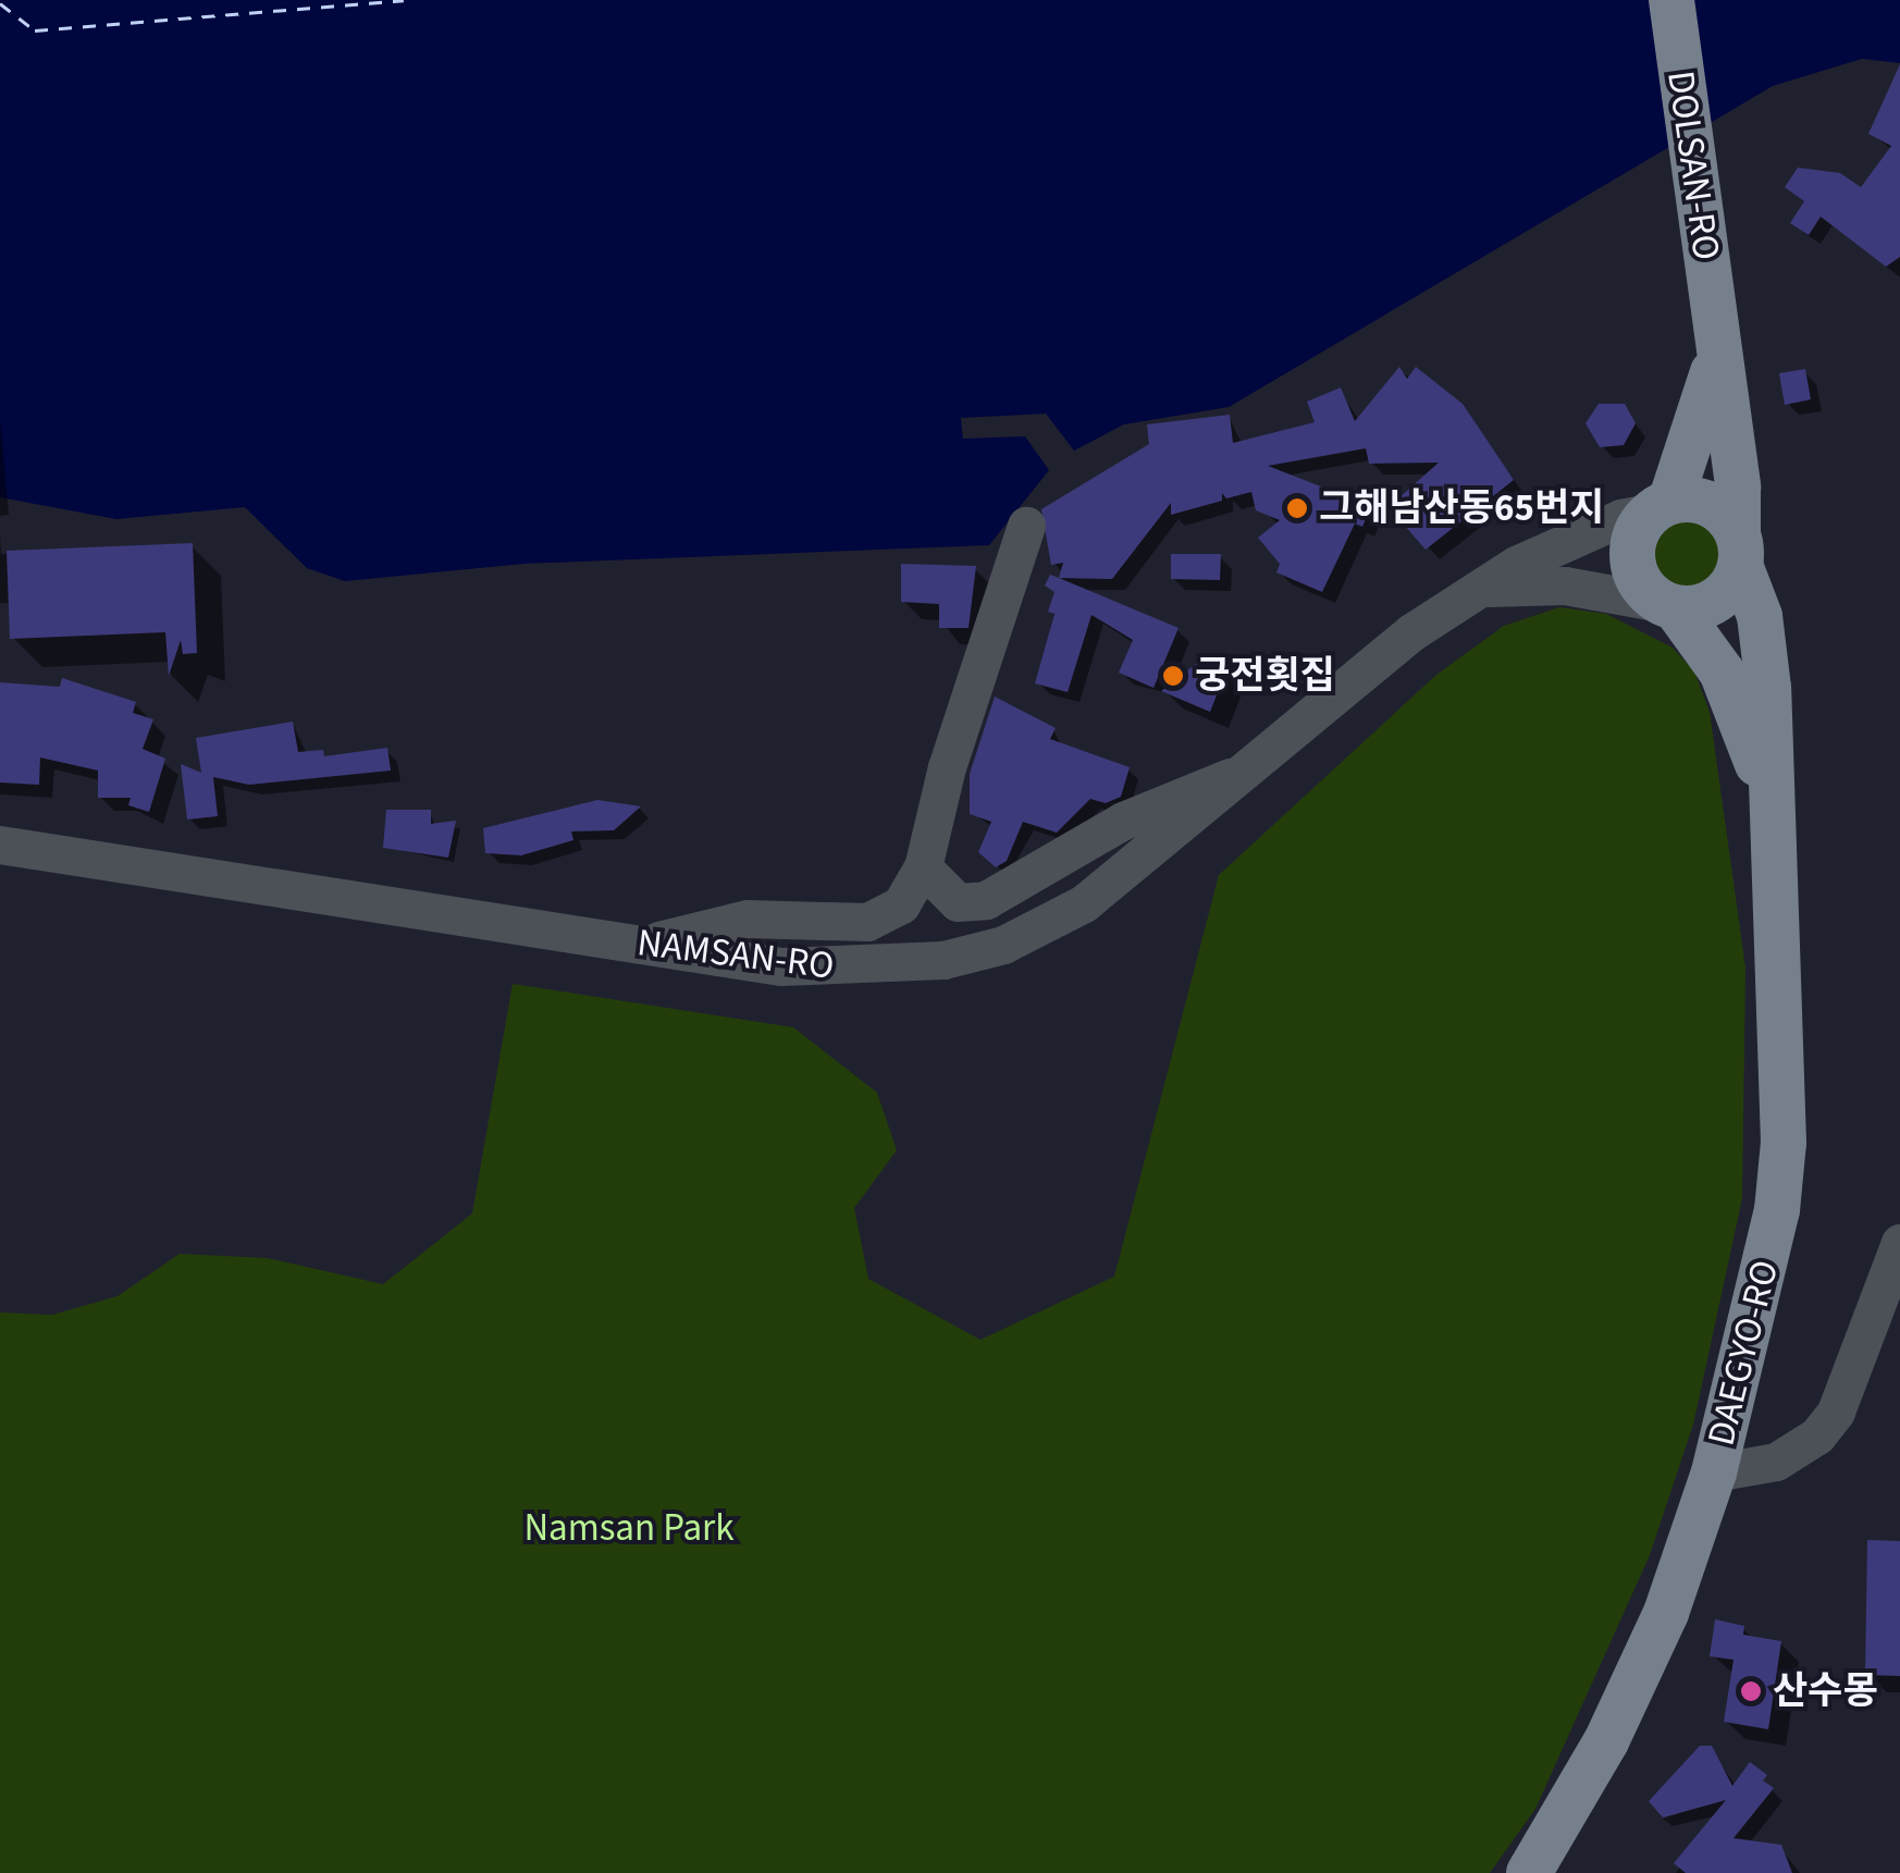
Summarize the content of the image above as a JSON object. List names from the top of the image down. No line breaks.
{"streets":{"main road":["DOLSAN-RO","DAEGYO-RO"],"street":["NAMSAN-RO"]},"crossings":[["DOLSAN-RO","DAEGYO-RO"],["NAMSAN-RO","DAEGYO-RO"]],"parks":["Namsan Park"],"places":["그해남산동65번지","궁전횟집","산수몽"]}
